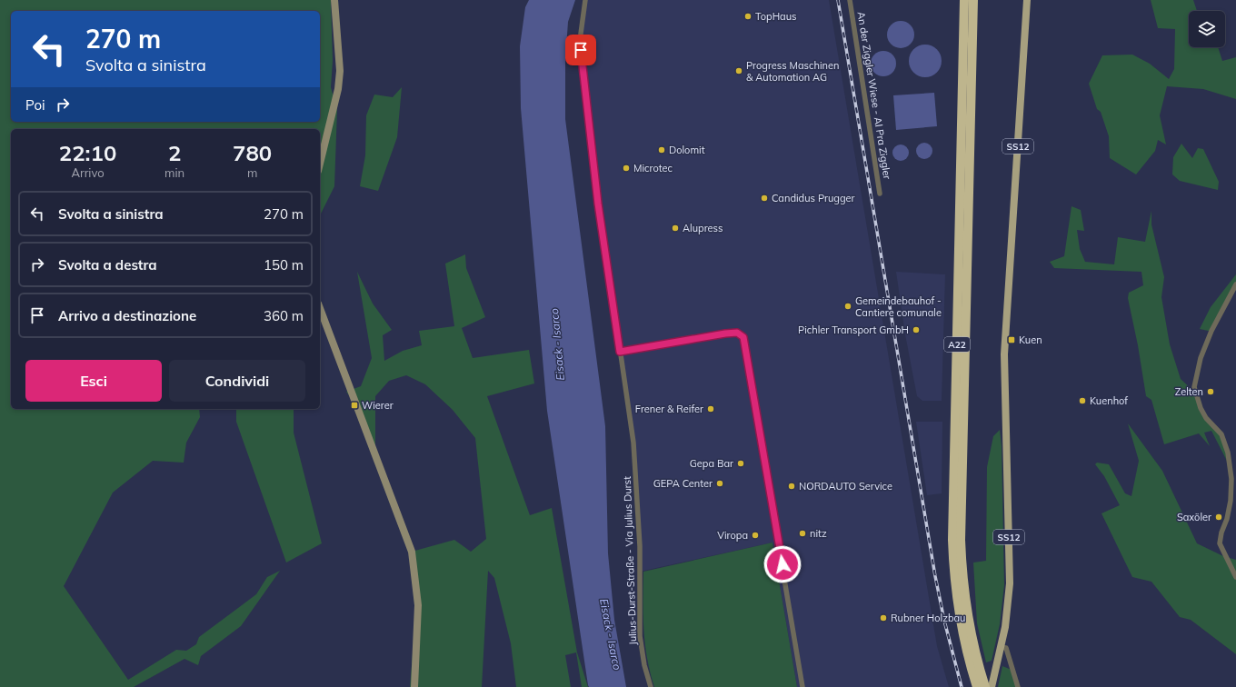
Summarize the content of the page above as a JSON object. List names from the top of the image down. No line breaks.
{"streets":{"highway":["A22"],"main road":["SS12"],"street":["An der Ziggler Wiese - Al Pra Ziggler","Julius-Durst-Straße - Via Julius Durst"]},"water":["Eisack - Isarco"],"places":{"other":["TopHaus","Progress Maschinen & Automation AG","Dolomit","Microtec","Candidus Prugger","Alupress","Gemeindebauhof - Cantiere comunale","Pichler Transport GmbH","Zelten","Kuenhof","Frener & Reifer","Gepa Bar","GEPA Center","NORDAUTO Service","Saxöler","nitz","Viropa","Rubner Holzbau"],"transit":["Kuen","Wierer"]},"page":{"turn":["270 m","Svolta a sinistra"],"then":"Poi","eta":["22:10","Arrivo","2","min","780","m"],"list":[{"name":"Svolta a sinistra","value":"270 m"},{"name":"Svolta a destra","value":"150 m"},{"name":"Arrivo a destinazione","value":"360 m"}],"buttons":["Esci","Condividi"]}}
